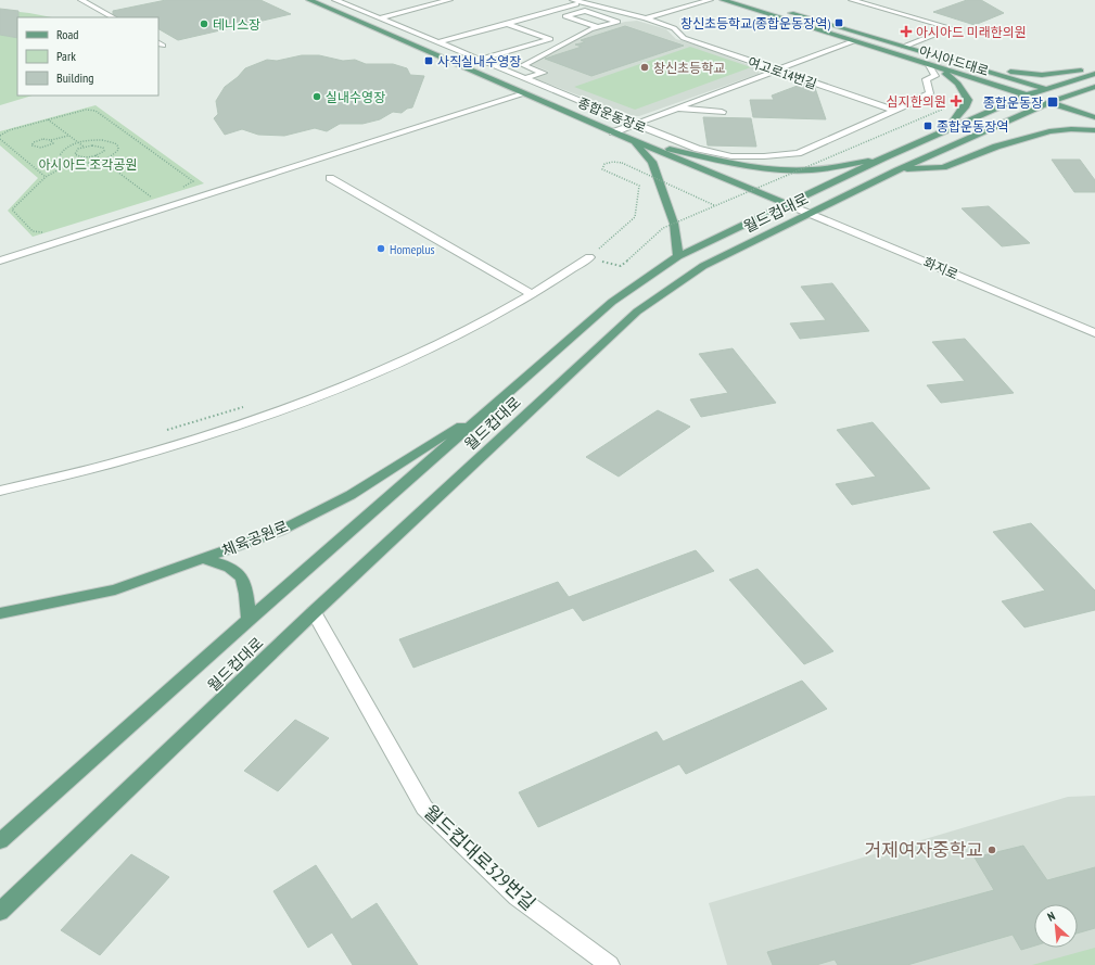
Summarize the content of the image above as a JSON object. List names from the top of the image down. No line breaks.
{"streets":{"main road":["아시아드대로","종합운동장로","월드컵대로","체육공원로"],"street":["여고로14번길","화지로","월드컵대로329번길"]},"crossings":[["아시아드대로","종합운동장로"],["아시아드대로","월드컵대로"],["여고로14번길","종합운동장로"],["종합운동장로","월드컵대로"],["종합운동장로","화지로"],["월드컵대로","화지로"],["월드컵대로","체육공원로"],["월드컵대로","월드컵대로329번길"]],"parks":["아시아드 조각공원"],"places":{"transit":["창신초등학교(종합운동장역)","사직실내수영장","종합운동장","종합운동장역"],"other":["테니스장","창신초등학교","실내수영장","Homeplus","거제여자중학교"],"health":["아시아드 미래한의원","심지한의원"]},"legend":["Road","Park","Building"],"north":"top left"}
